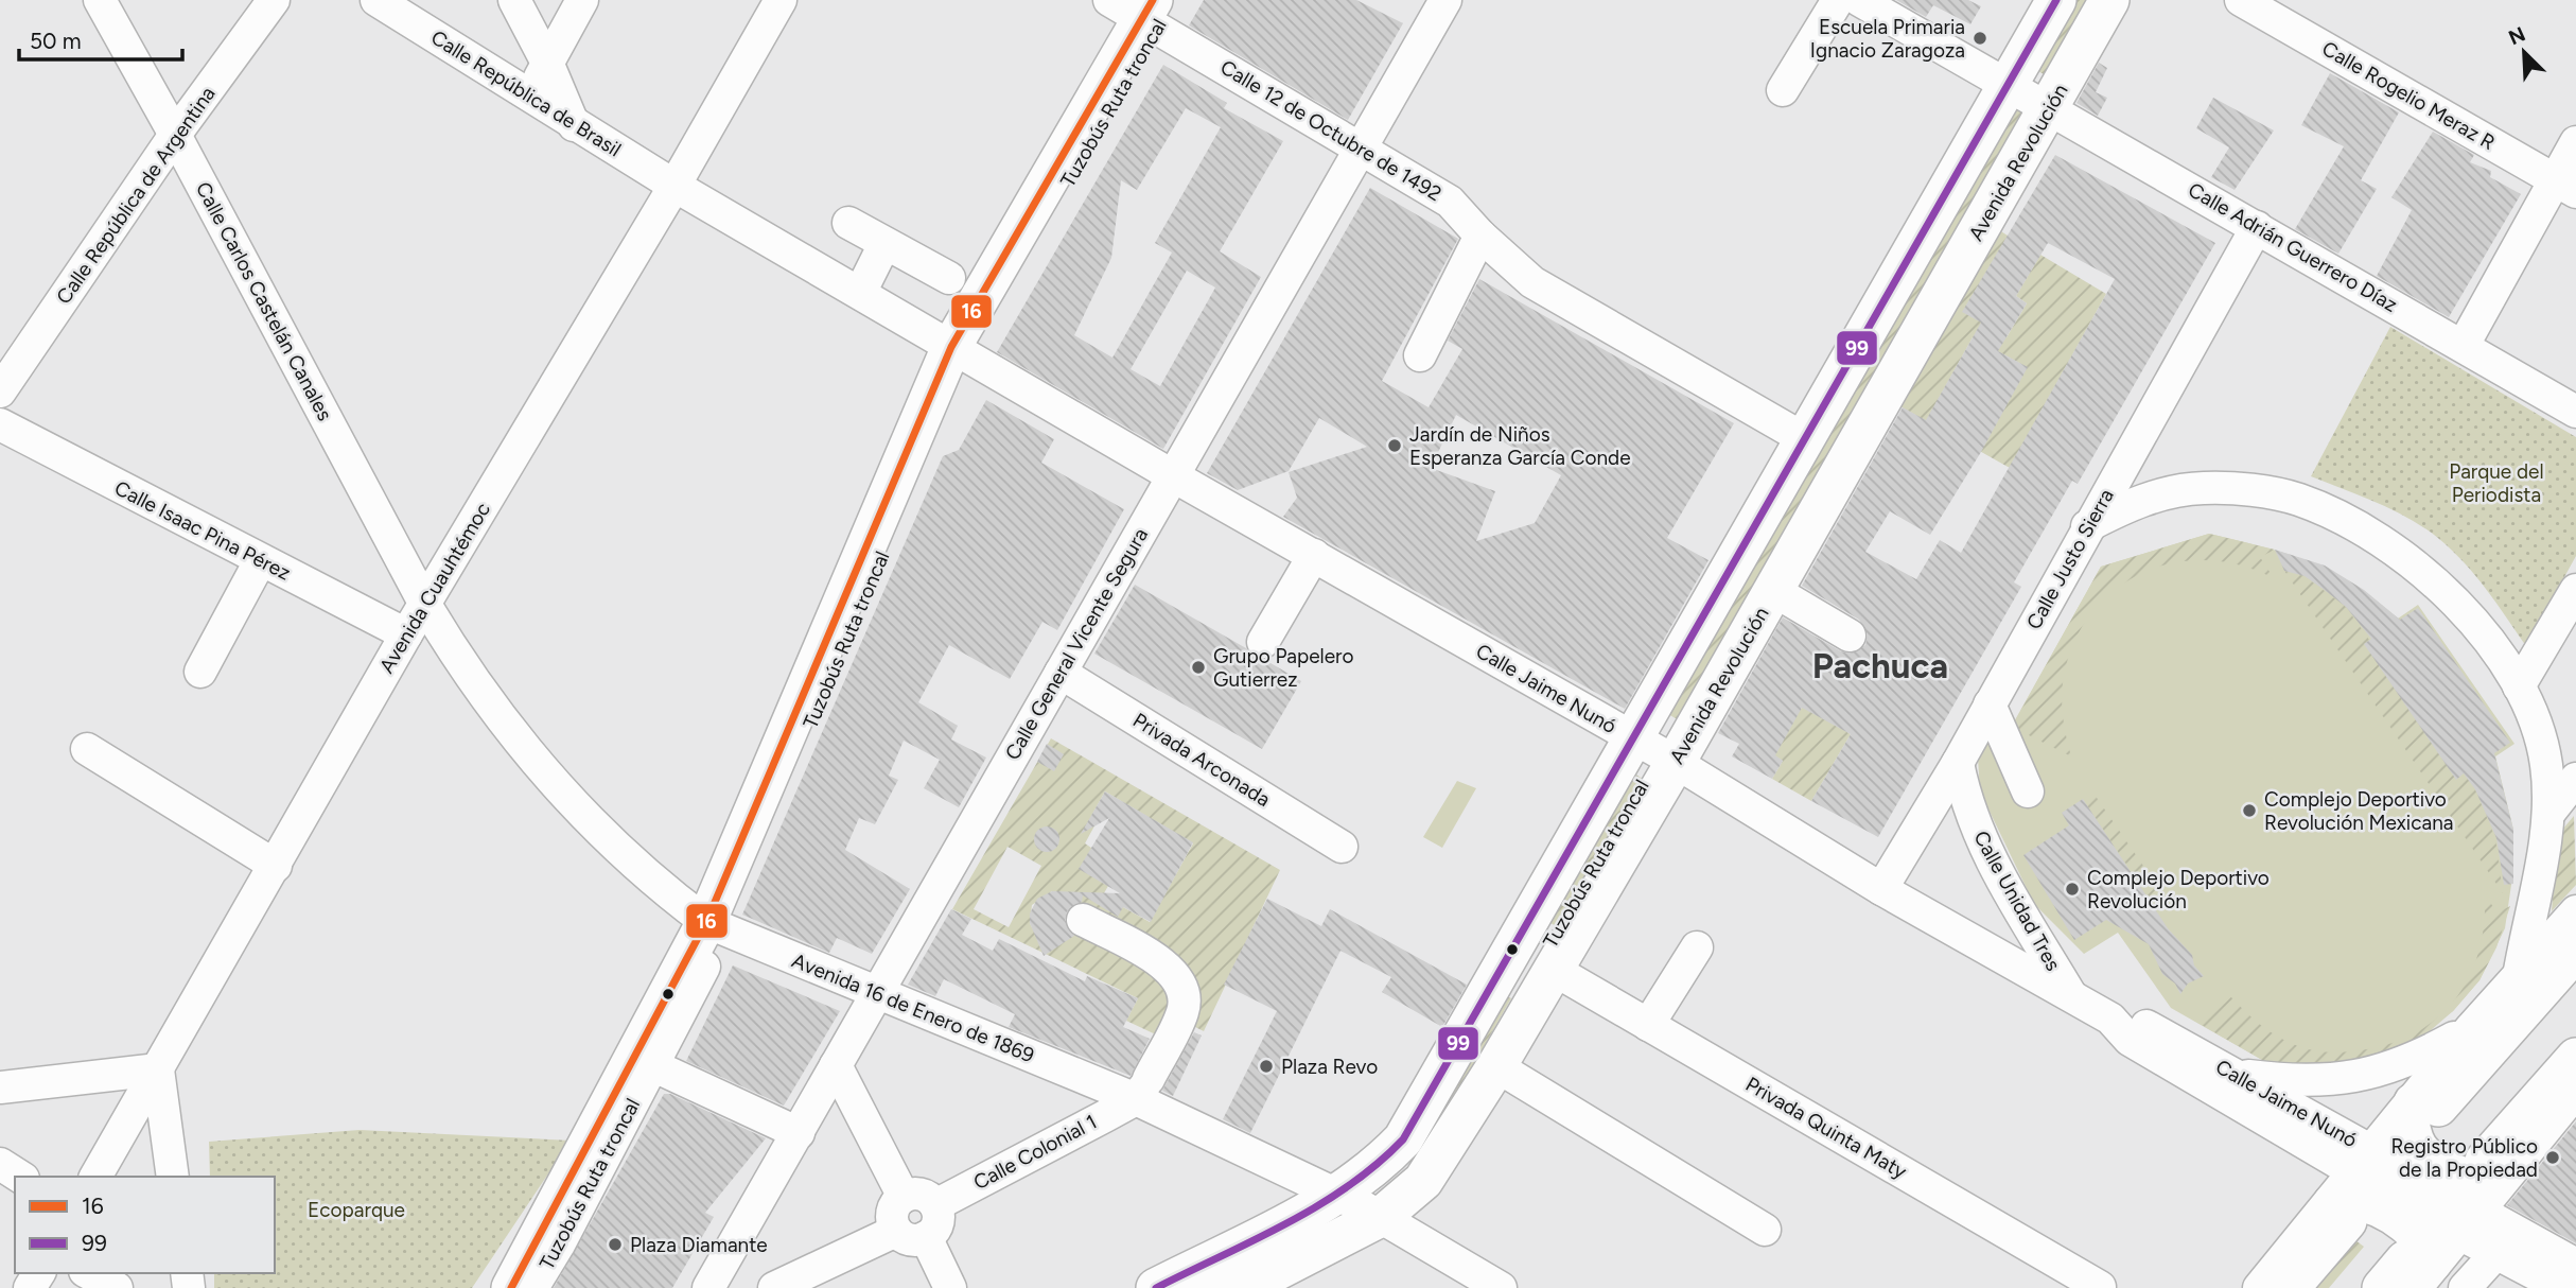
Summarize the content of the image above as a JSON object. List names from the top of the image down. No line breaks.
{"streets":{"main road":["Avenida Revolución"],"street":["Calle República de Brasil","Calle Rogelio Meraz R","Tuzobús Ruta troncal","Calle 12 de Octubre de 1492","Calle República de Argentina","Calle Adrián Guerrero Díaz","Calle Carlos Castelán Canales","Calle Isaac Pina Pérez","Calle Justo Sierra","Avenida Cuauhtémoc","Calle General Vicente Segura","Calle Jaime Nunó","Privada Arconada","Calle Unidad Tres","Avenida 16 de Enero de 1869","Privada Quinta Maty","Calle Colonial 1"]},"crossings":[["Calle República de Brasil","Avenida Cuauhtémoc"],["Calle República de Brasil","Calle Jaime Nunó"],["Calle 12 de Octubre de 1492","Avenida Revolución"],["Calle 12 de Octubre de 1492","Calle General Vicente Segura"],["Avenida Revolución","Calle Adrián Guerrero Díaz"],["Avenida Revolución","Calle Jaime Nunó"],["Avenida Revolución","Avenida 16 de Enero de 1869"],["Avenida Revolución","Privada Quinta Maty"],["Calle República de Argentina","Calle Carlos Castelán Canales"],["Calle Adrián Guerrero Díaz","Calle Justo Sierra"],["Calle Carlos Castelán Canales","Avenida Cuauhtémoc"],["Calle Carlos Castelán Canales","Avenida 16 de Enero de 1869"],["Calle Isaac Pina Pérez","Avenida Cuauhtémoc"],["Calle Justo Sierra","Calle Jaime Nunó"],["Calle Justo Sierra","Calle Unidad Tres"],["Avenida Cuauhtémoc","Avenida 16 de Enero de 1869"],["Calle General Vicente Segura","Calle Jaime Nunó"],["Calle General Vicente Segura","Privada Arconada"],["Calle General Vicente Segura","Avenida 16 de Enero de 1869"],["Calle Jaime Nunó","Calle Unidad Tres"],["Avenida 16 de Enero de 1869","Calle Colonial 1"]],"districts":["Pachuca"],"parks":["Parque del Periodista","Ecoparque"],"places":["Escuela Primaria Ignacio Zaragoza","Jardín de Niños Esperanza García Conde","Grupo Papelero Gutierrez","Complejo Deportivo Revolución Mexicana","Complejo Deportivo Revolución","Plaza Revo","Registro Público de la Propiedad","Plaza Diamante"],"lines":["transit line 16","transit line 99"],"legend":["16","99"],"scale_bar":"50 m","north":"top left"}
